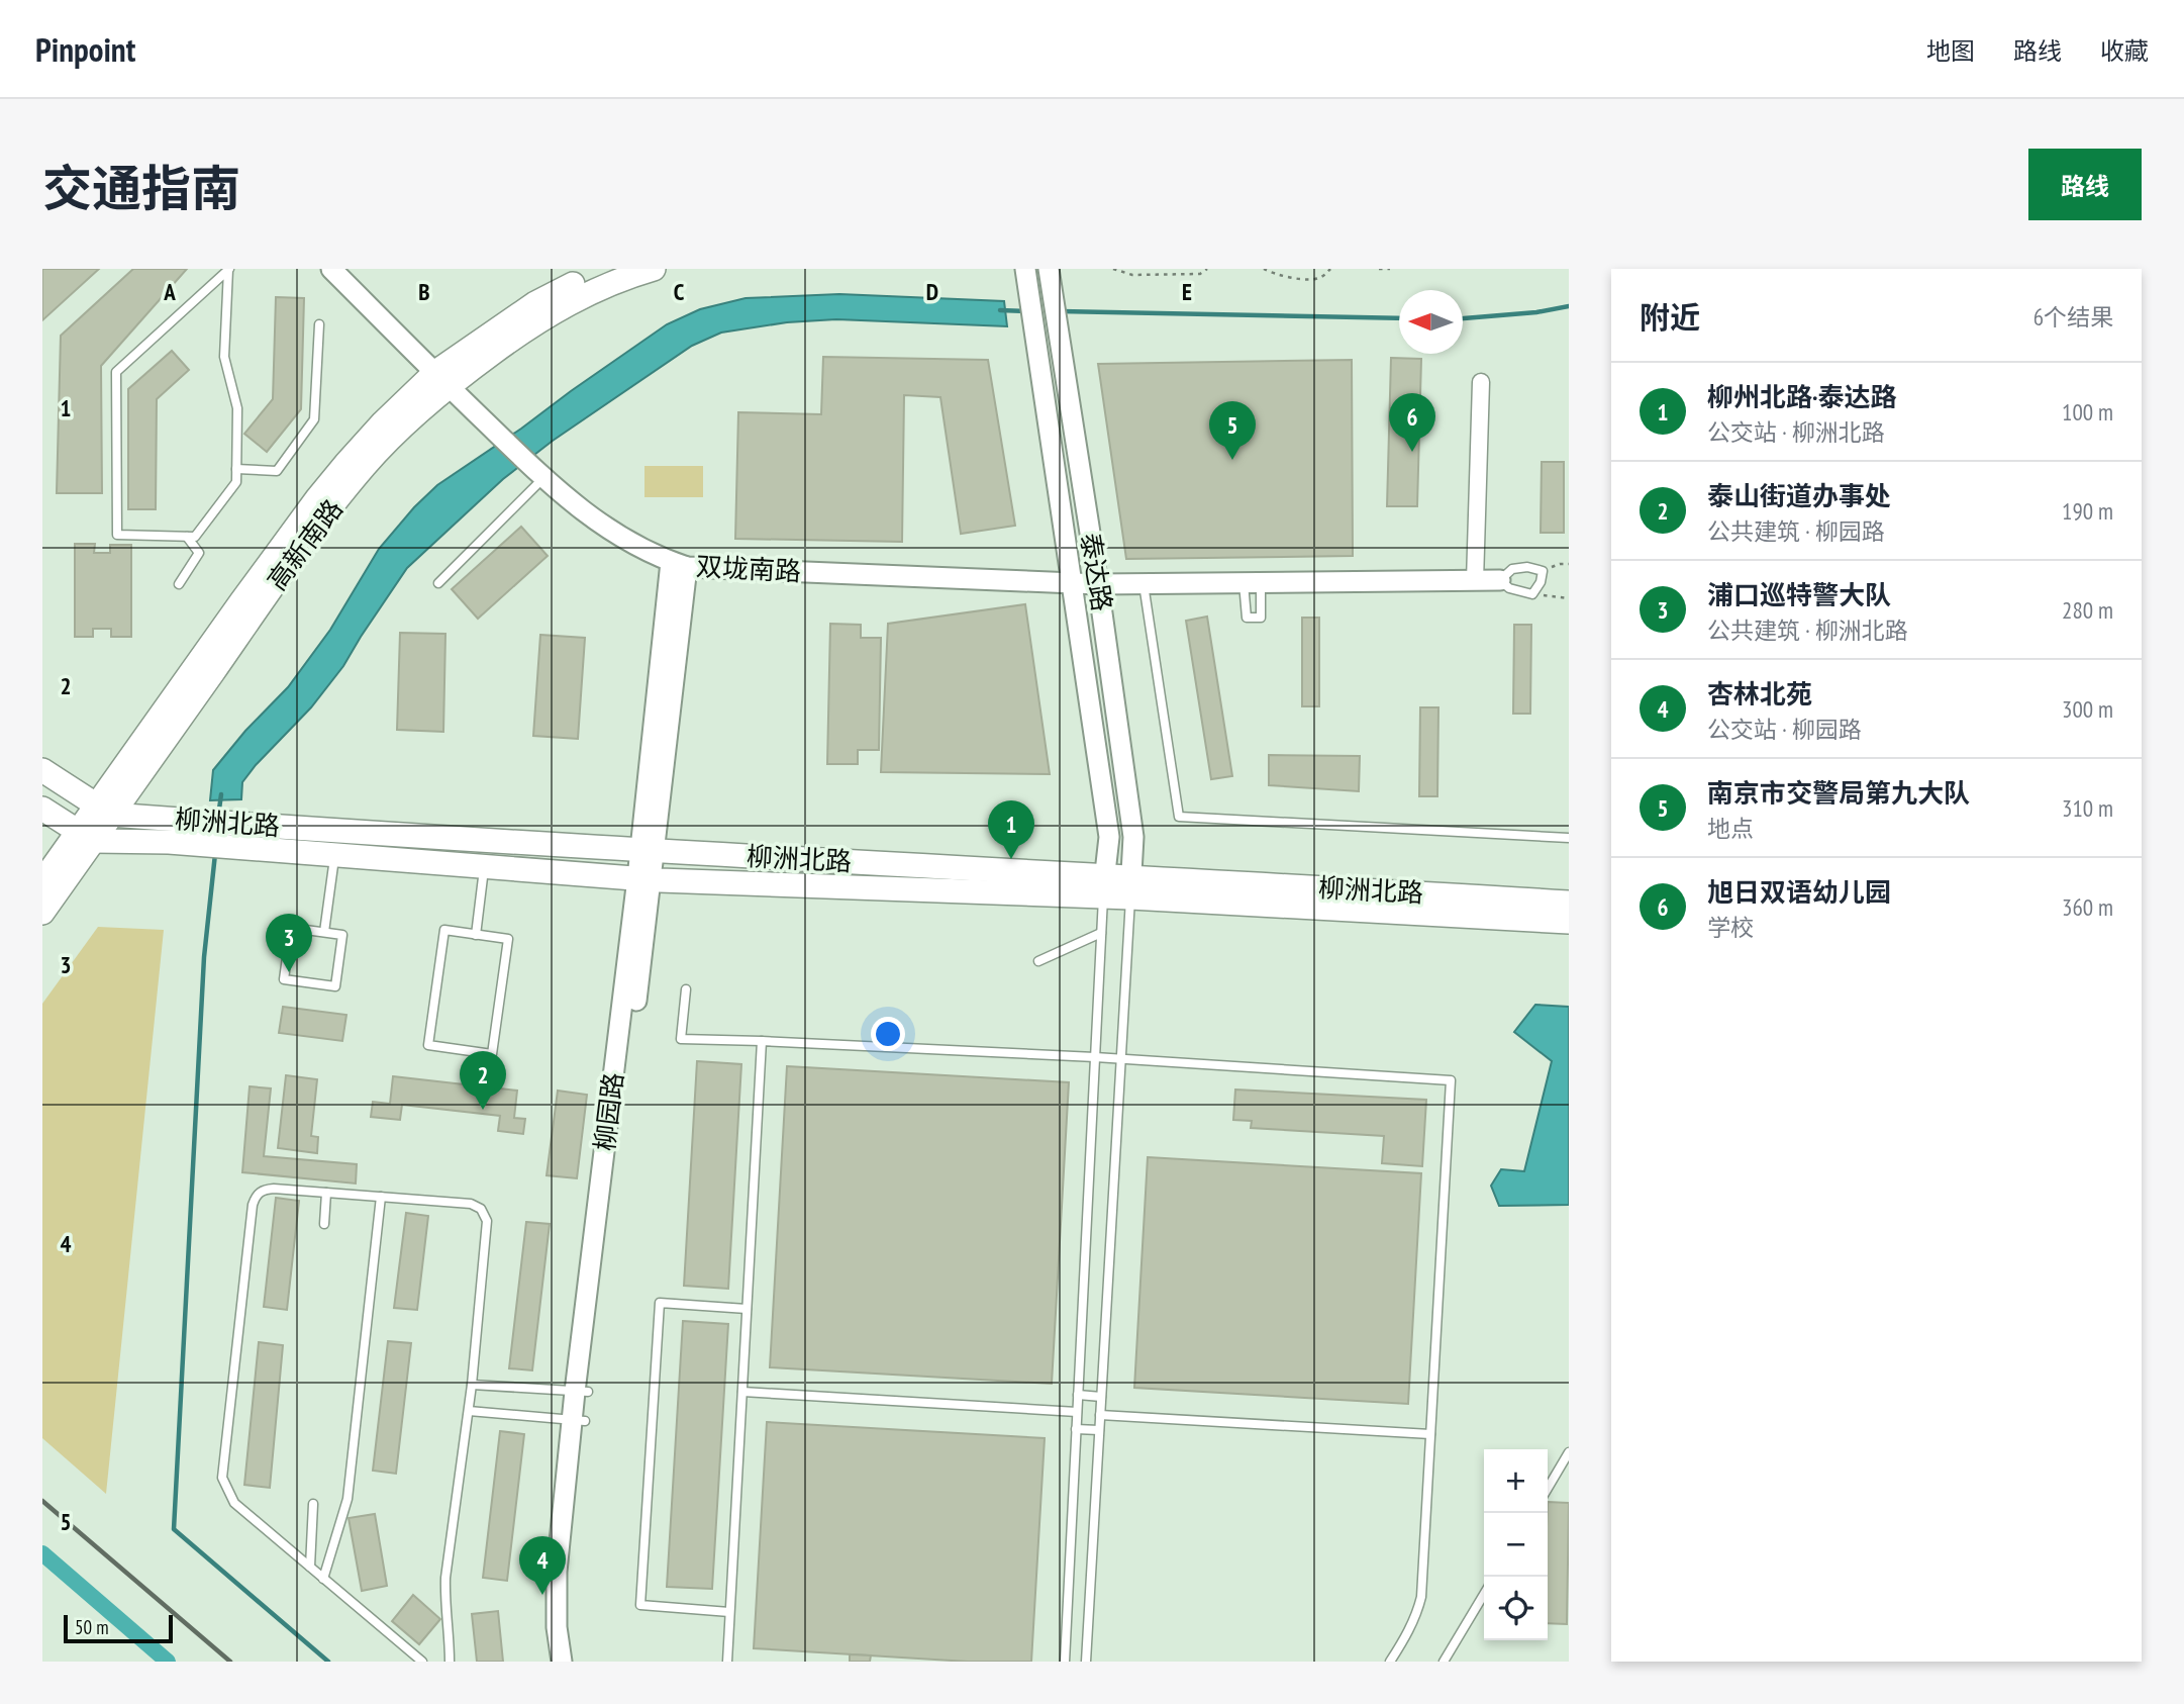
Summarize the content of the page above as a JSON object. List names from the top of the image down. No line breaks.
{"streets":{"main road":["高新南路","柳洲北路"],"street":["双垅南路","泰达路","柳园路"]},"crossings":[["高新南路","双垅南路"],["高新南路","柳洲北路"],["双垅南路","泰达路"],["双垅南路","柳园路"],["泰达路","柳洲北路"],["柳洲北路","柳园路"]],"scale_bar":"50 m","north":"left","page":{"header":"Pinpoint","nav":["地图","路线","收藏"],"title":"交通指南","buttons":"路线","heading":["附近","6个结果"],"list":[{"mark":"1","name":"柳州北路·泰达路","note":"公交站 · 柳洲北路","value":"100 m"},{"mark":"2","name":"泰山街道办事处","note":"公共建筑 · 柳园路","value":"190 m"},{"mark":"3","name":"浦口巡特警大队","note":"公共建筑 · 柳洲北路","value":"280 m"},{"mark":"4","name":"杏林北苑","note":"公交站 · 柳园路","value":"300 m"},{"mark":"5","name":"南京市交警局第九大队","note":"地点","value":"310 m"},{"mark":"6","name":"旭日双语幼儿园","note":"学校","value":"360 m"}],"pins":["6","5","1","3","2","4"],"map_buttons":["+","−"],"scale":"50 m"},"grid":{"columns":["A","B","C","D","E"],"rows":["1","2","3","4","5"]}}
